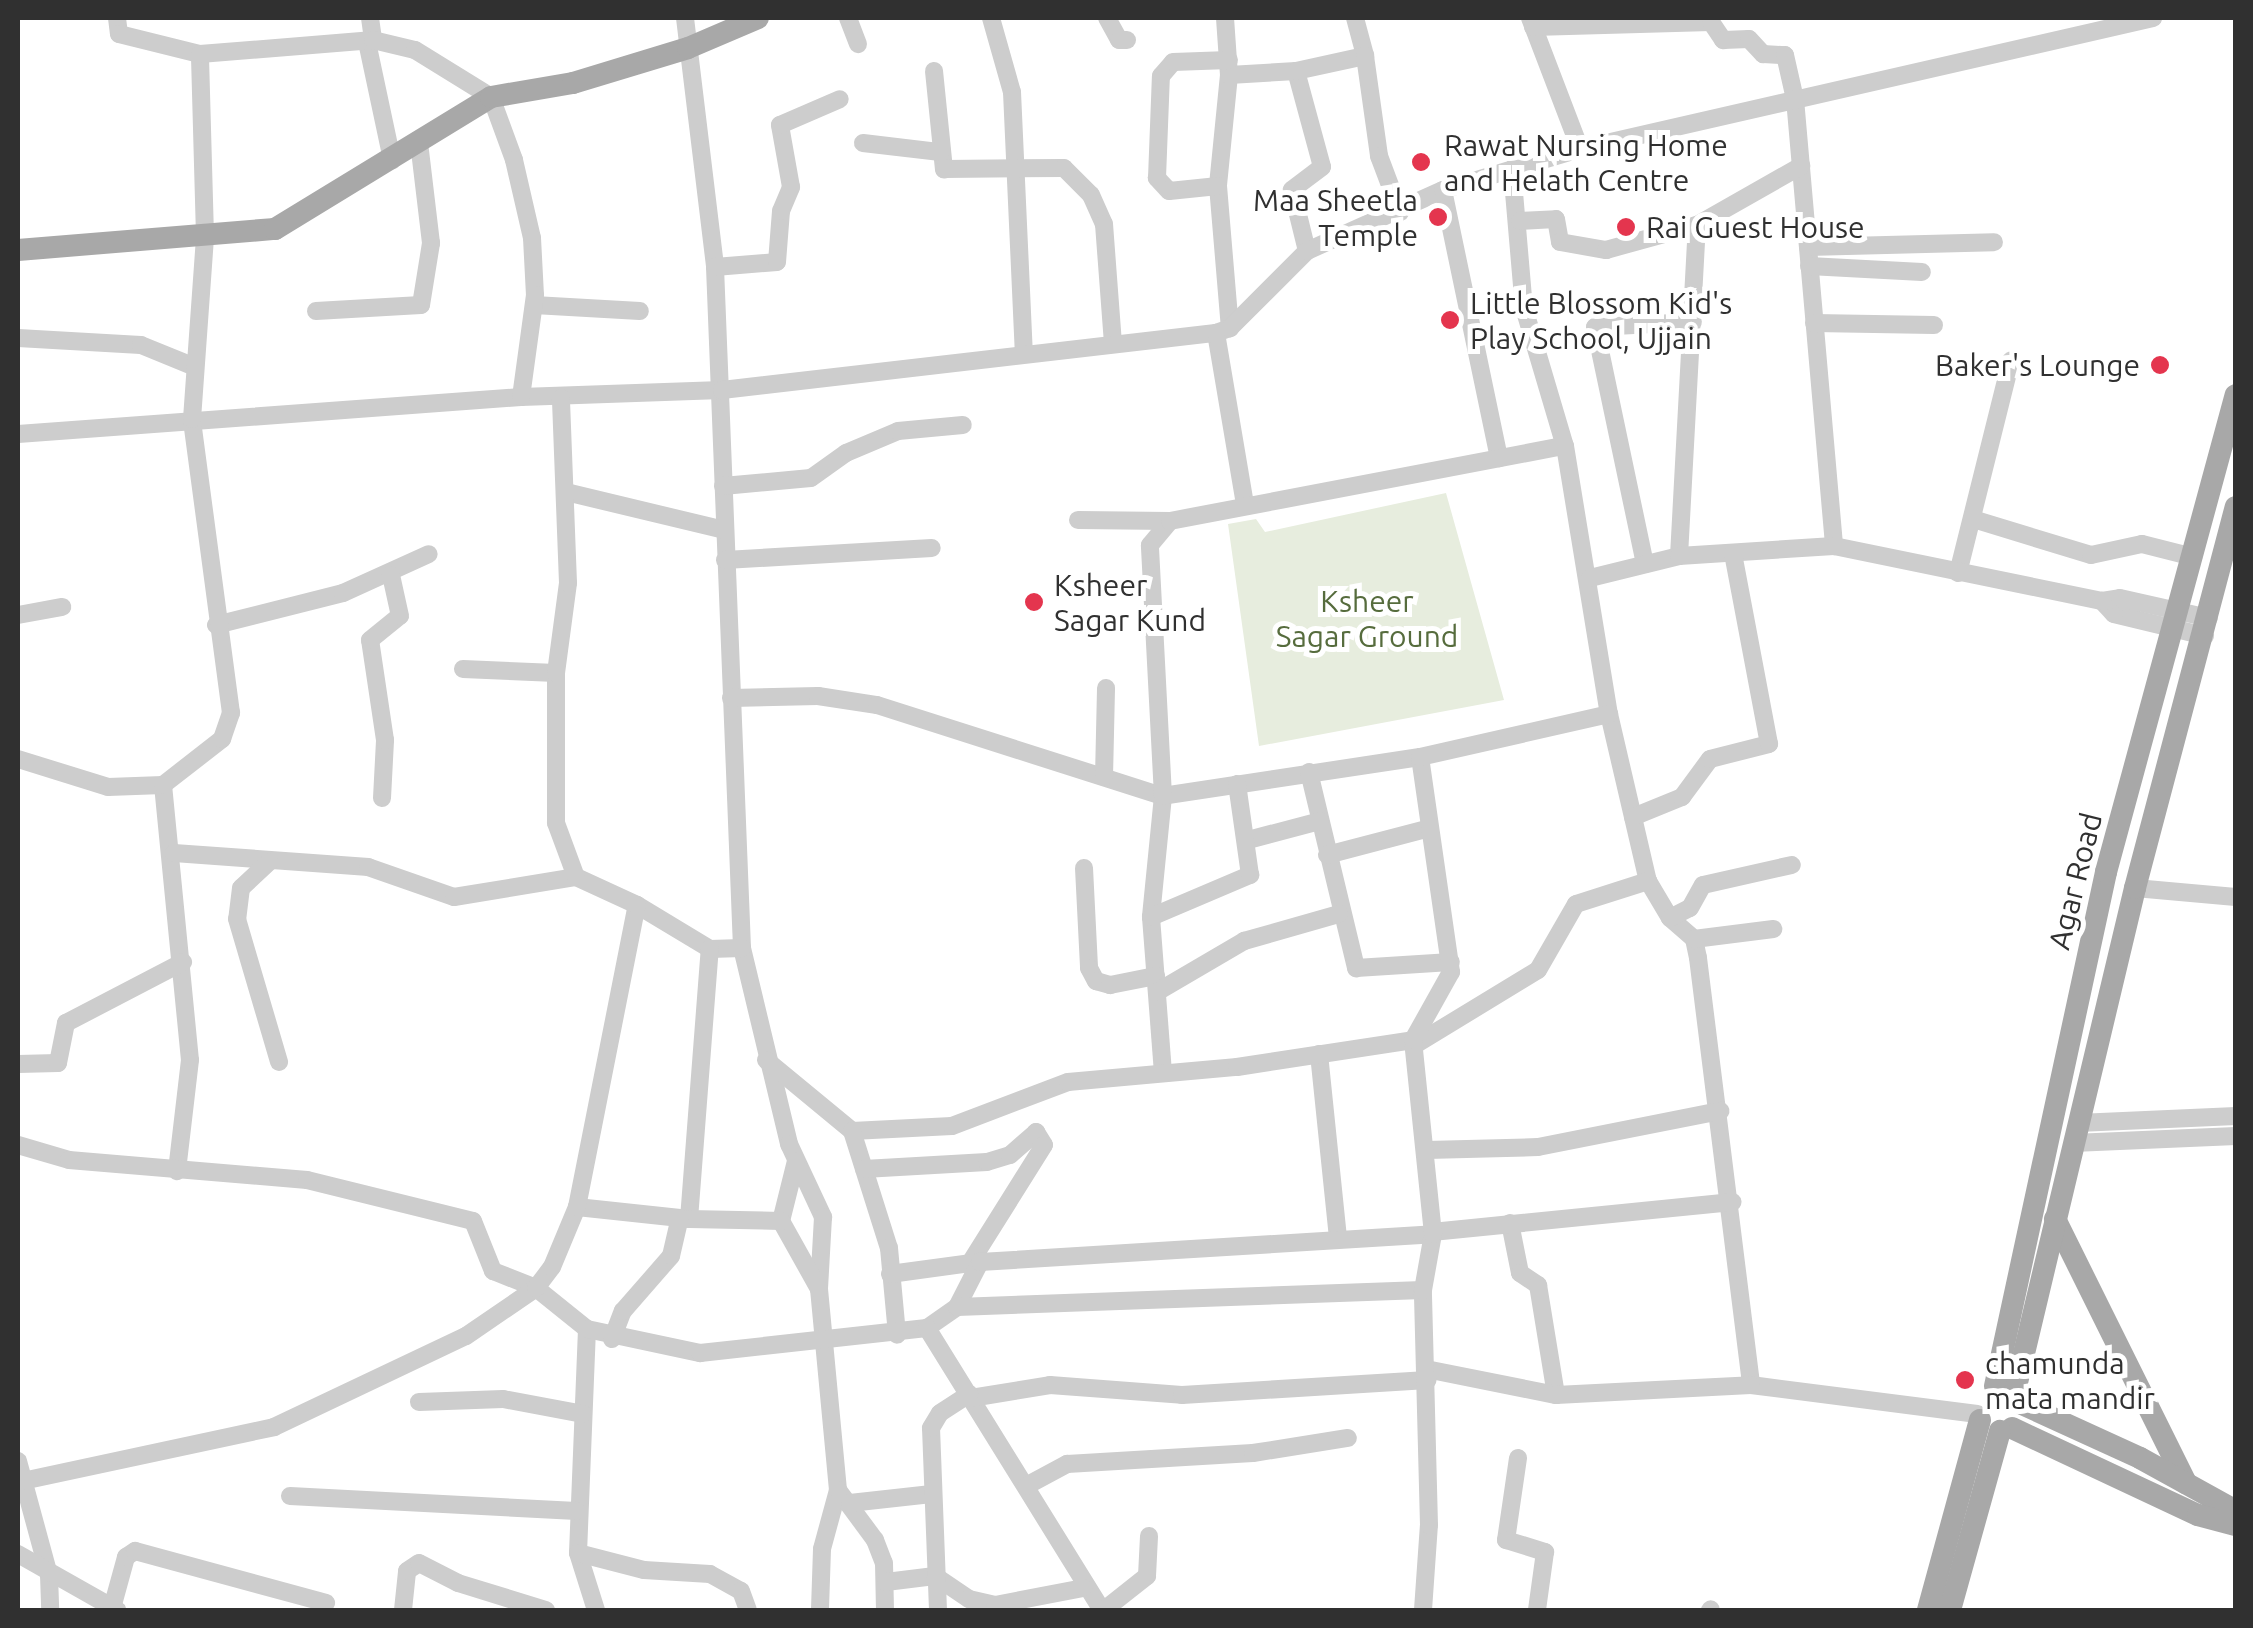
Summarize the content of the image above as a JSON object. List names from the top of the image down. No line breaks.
{"streets":{"main road":["Agar Road"]},"parks":["Ksheer Sagar Ground"],"places":["Rawat Nursing Home and Helath Centre","Maa Sheetla Temple","Rai Guest House","Little Blossom Kid's Play School, Ujjain","Baker's Lounge","Ksheer Sagar Kund","chamunda mata mandir"]}
